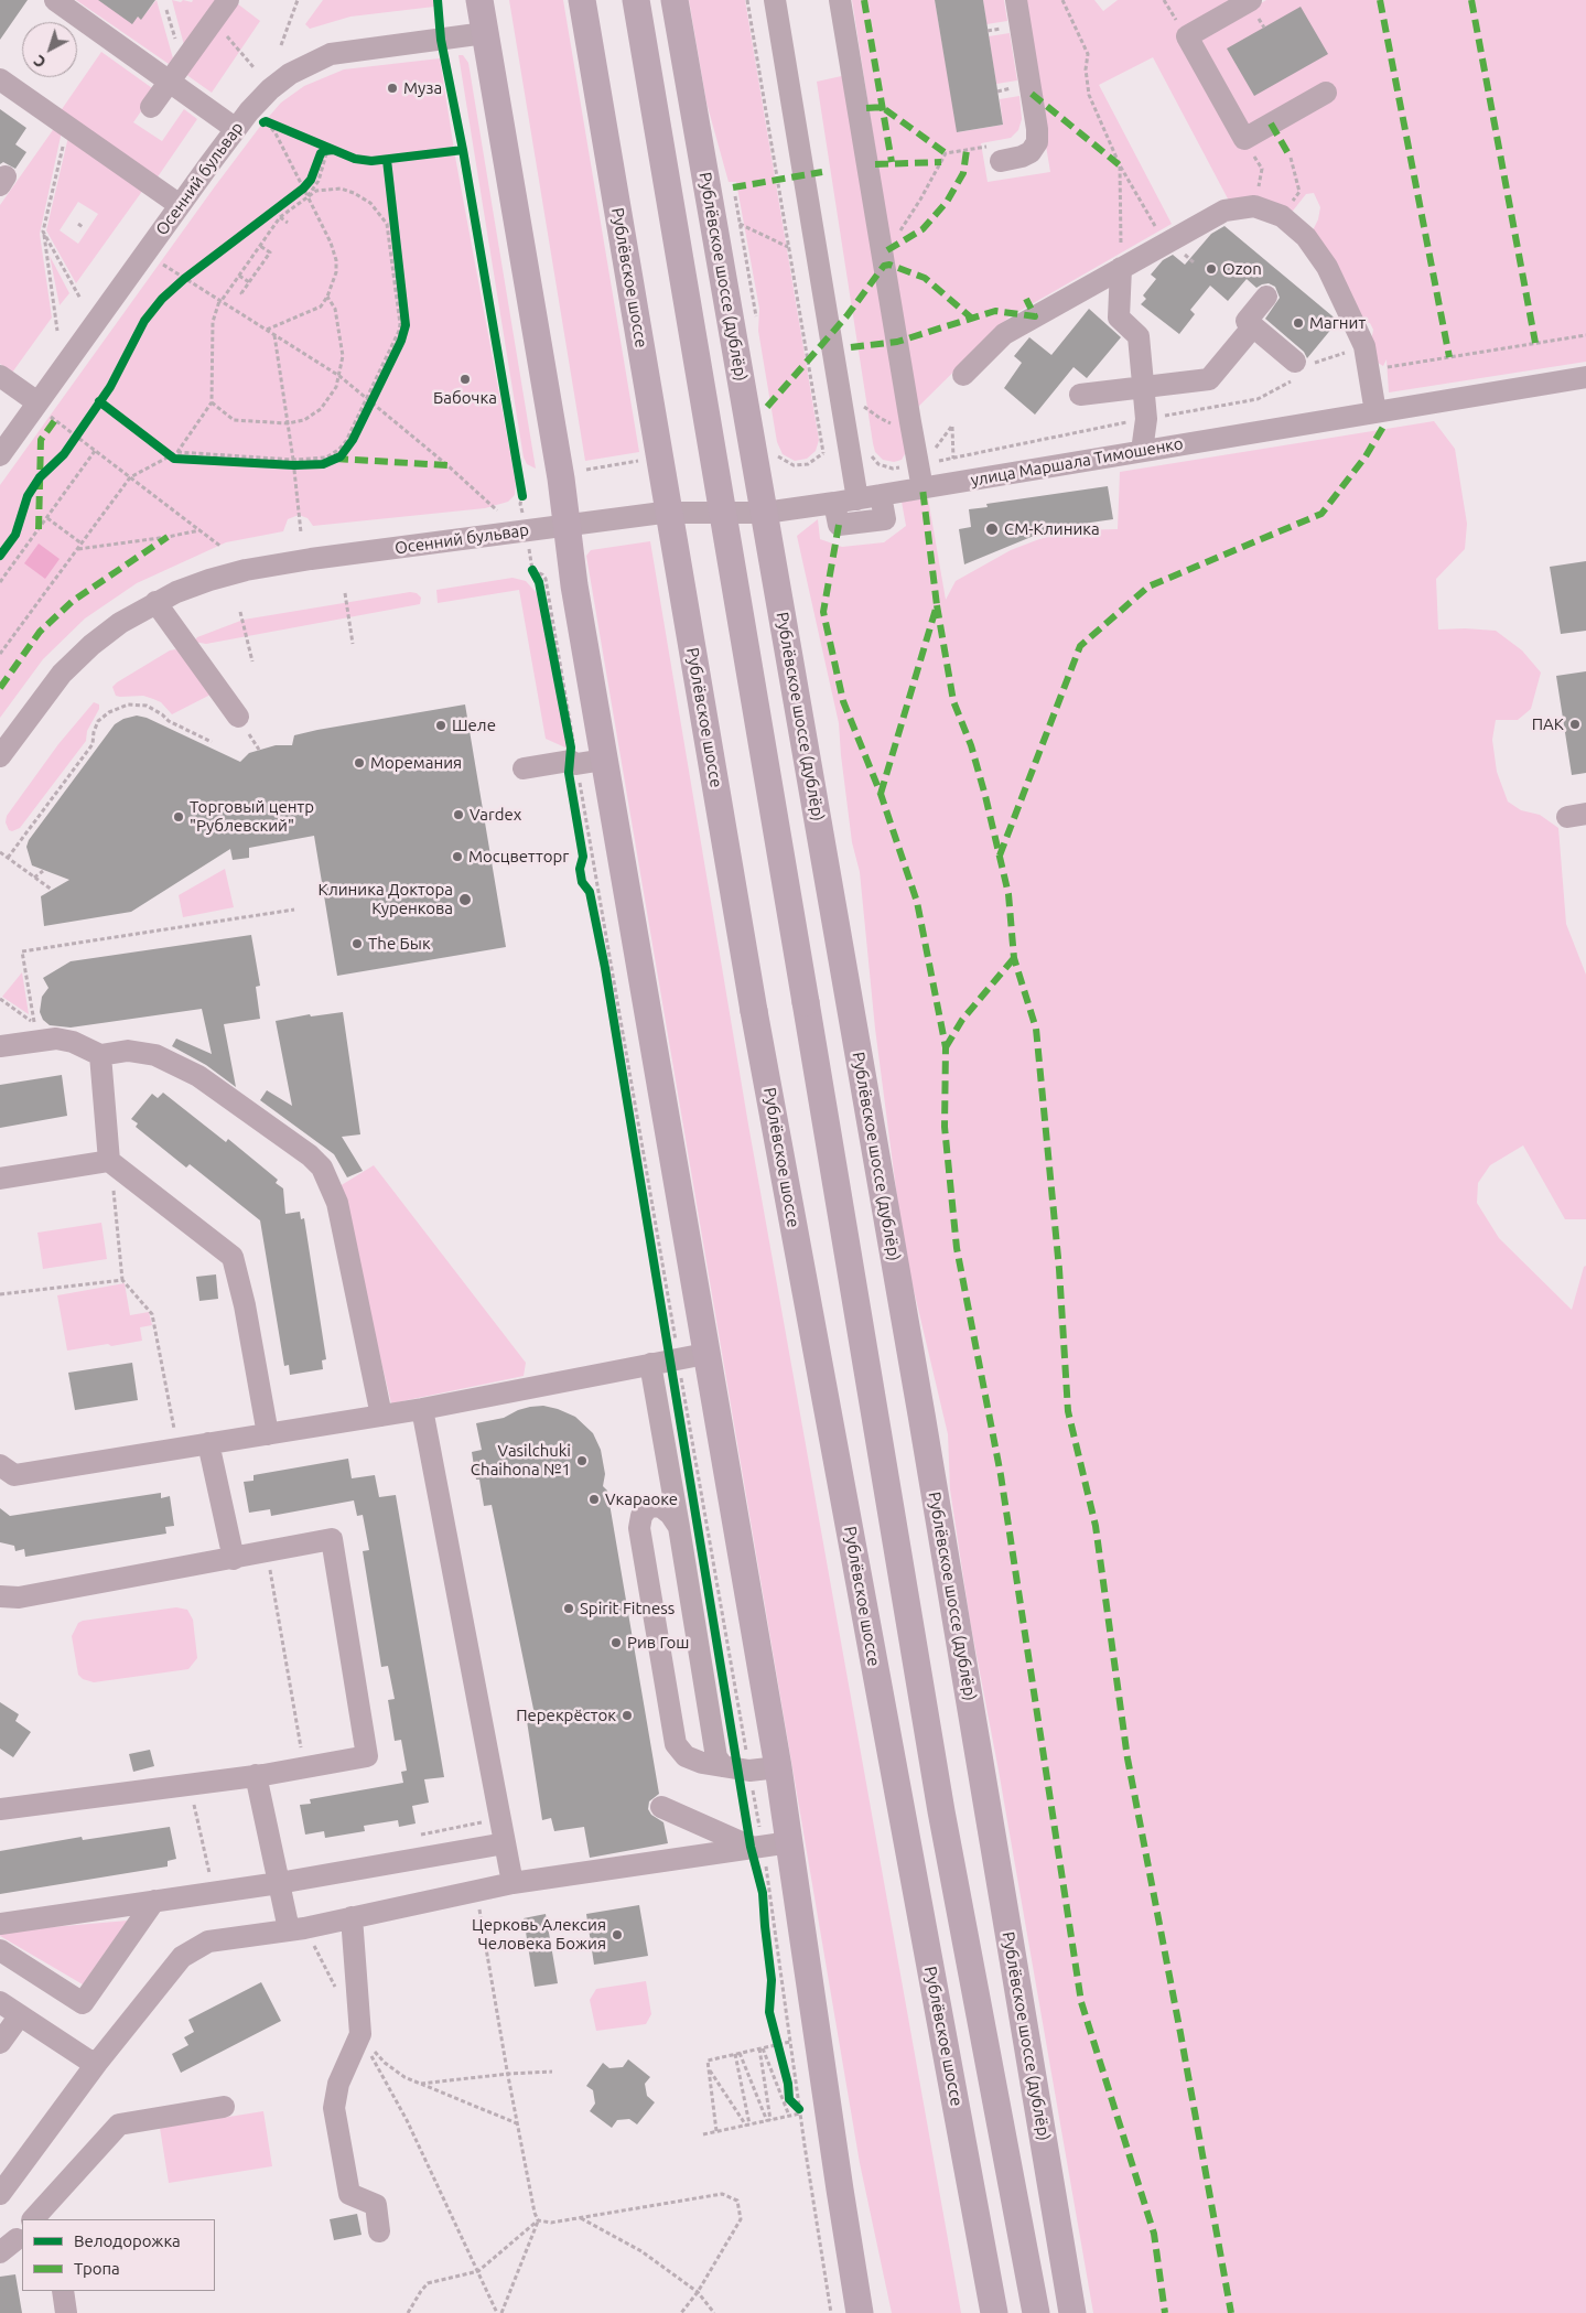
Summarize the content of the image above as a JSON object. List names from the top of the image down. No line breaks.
{"streets":{"main road":["Рублёвское шоссе (дублёр)","Рублёвское шоссе"],"street":["Осенний бульвар","улица Маршала Тимошенко"]},"crossings":[["Осенний бульвар","улица Маршала Тимошенко"],["Рублёвское шоссе (дублёр)","улица Маршала Тимошенко"]],"places":["Муза","Ozon","Магнит","Бабочка","СМ-Клиника","ПАК","Шеле","Моремания","Vardex","Торговый центр \"Рублевский\"","Мосцветторг","Клиника Доктора Куренкова","The Бык","Vasilchuki Chaihona №1","Vкараоке","Spirit Fitness","Рив Гош","Перекрёсток","Церковь Алексия Человека Божия"],"legend":["Велодорожка","Тропа"],"north":"bottom left"}
